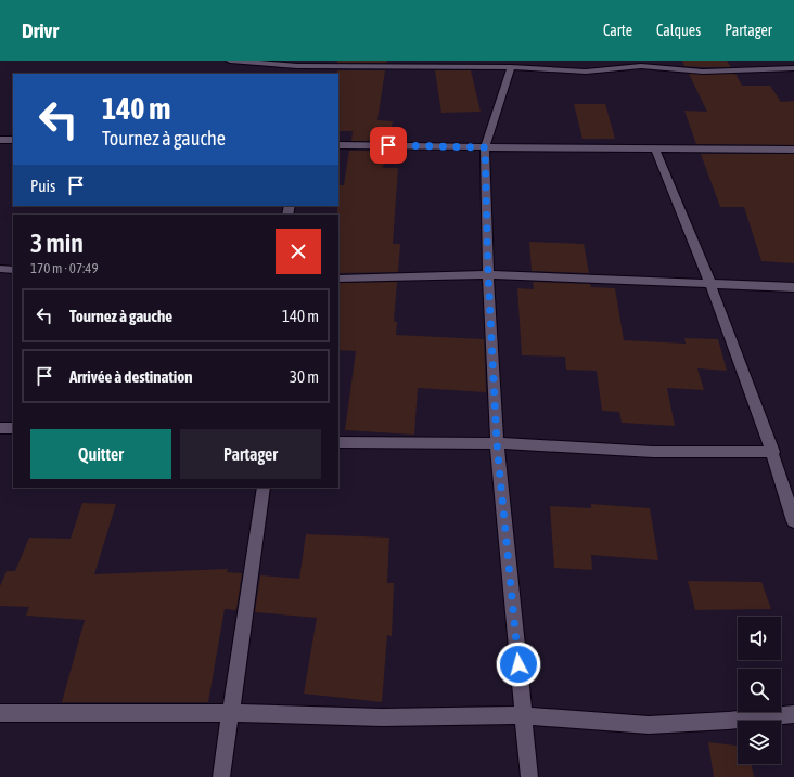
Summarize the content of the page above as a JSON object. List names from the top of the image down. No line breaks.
{"page":{"header":"Drivr","nav":["Carte","Calques","Partager"],"turn":["140 m","Tournez à gauche"],"then":"Puis","heading":["3 min","170 m · 07:49"],"list":[{"name":"Tournez à gauche","value":"140 m"},{"name":"Arrivée à destination","value":"30 m"}],"buttons":["Quitter","Partager"]}}
